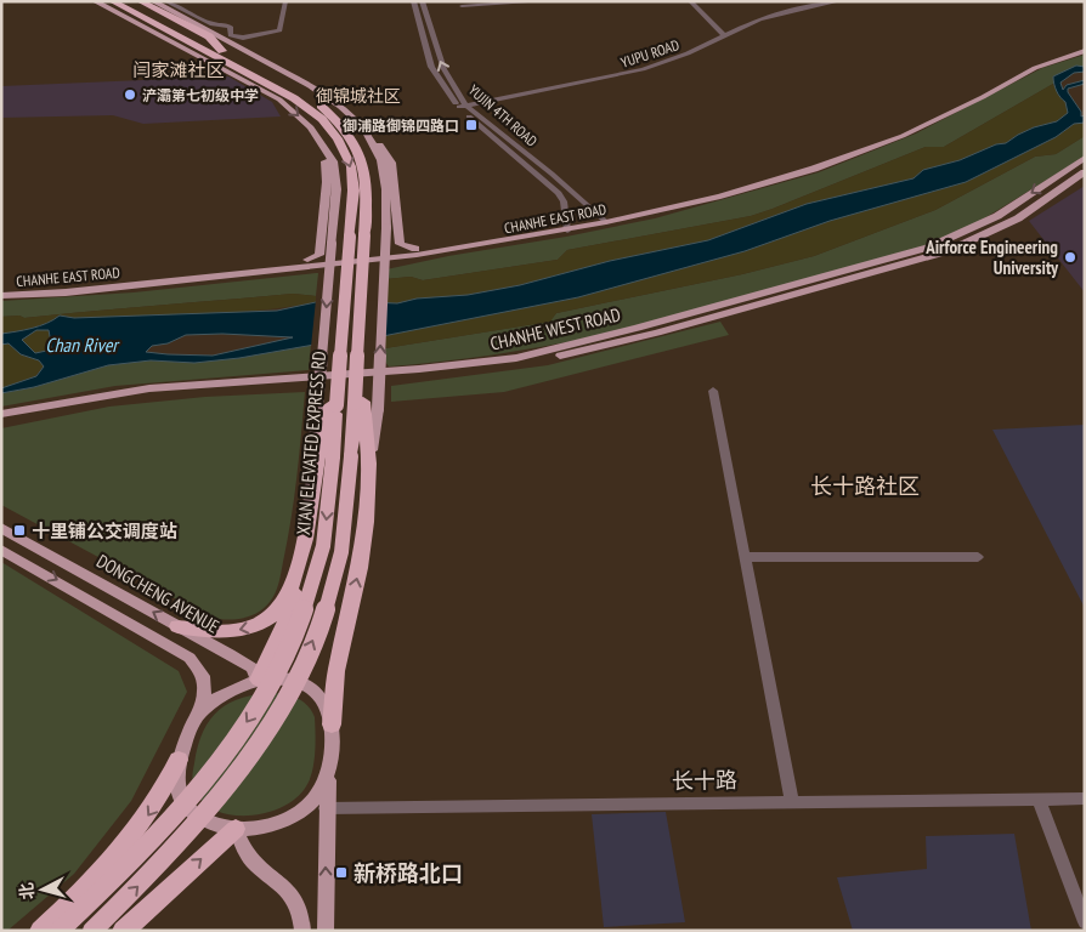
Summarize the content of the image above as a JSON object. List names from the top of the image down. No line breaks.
{"streets":{"highway":["XI'AN ELEVATED EXPRESS RD"],"main road":["CHANHE EAST ROAD","CHANHE WEST ROAD","DONGCHENG AVENUE"],"street":["YUPU ROAD","YUJIN 4TH ROAD","长十路"]},"crossings":[["YUPU ROAD","YUJIN 4TH ROAD"],["YUJIN 4TH ROAD","CHANHE EAST ROAD"]],"one_way":["DONGCHENG AVENUE"],"districts":["闫家滩社区","御锦城社区","长十路社区"],"water":["Chan River"],"places":{"other":["浐灞第七初级中学","Airforce Engineering University"],"transit":["御浦路御锦四路口","十里铺公交调度站","新桥路北口"]},"north":"left"}
